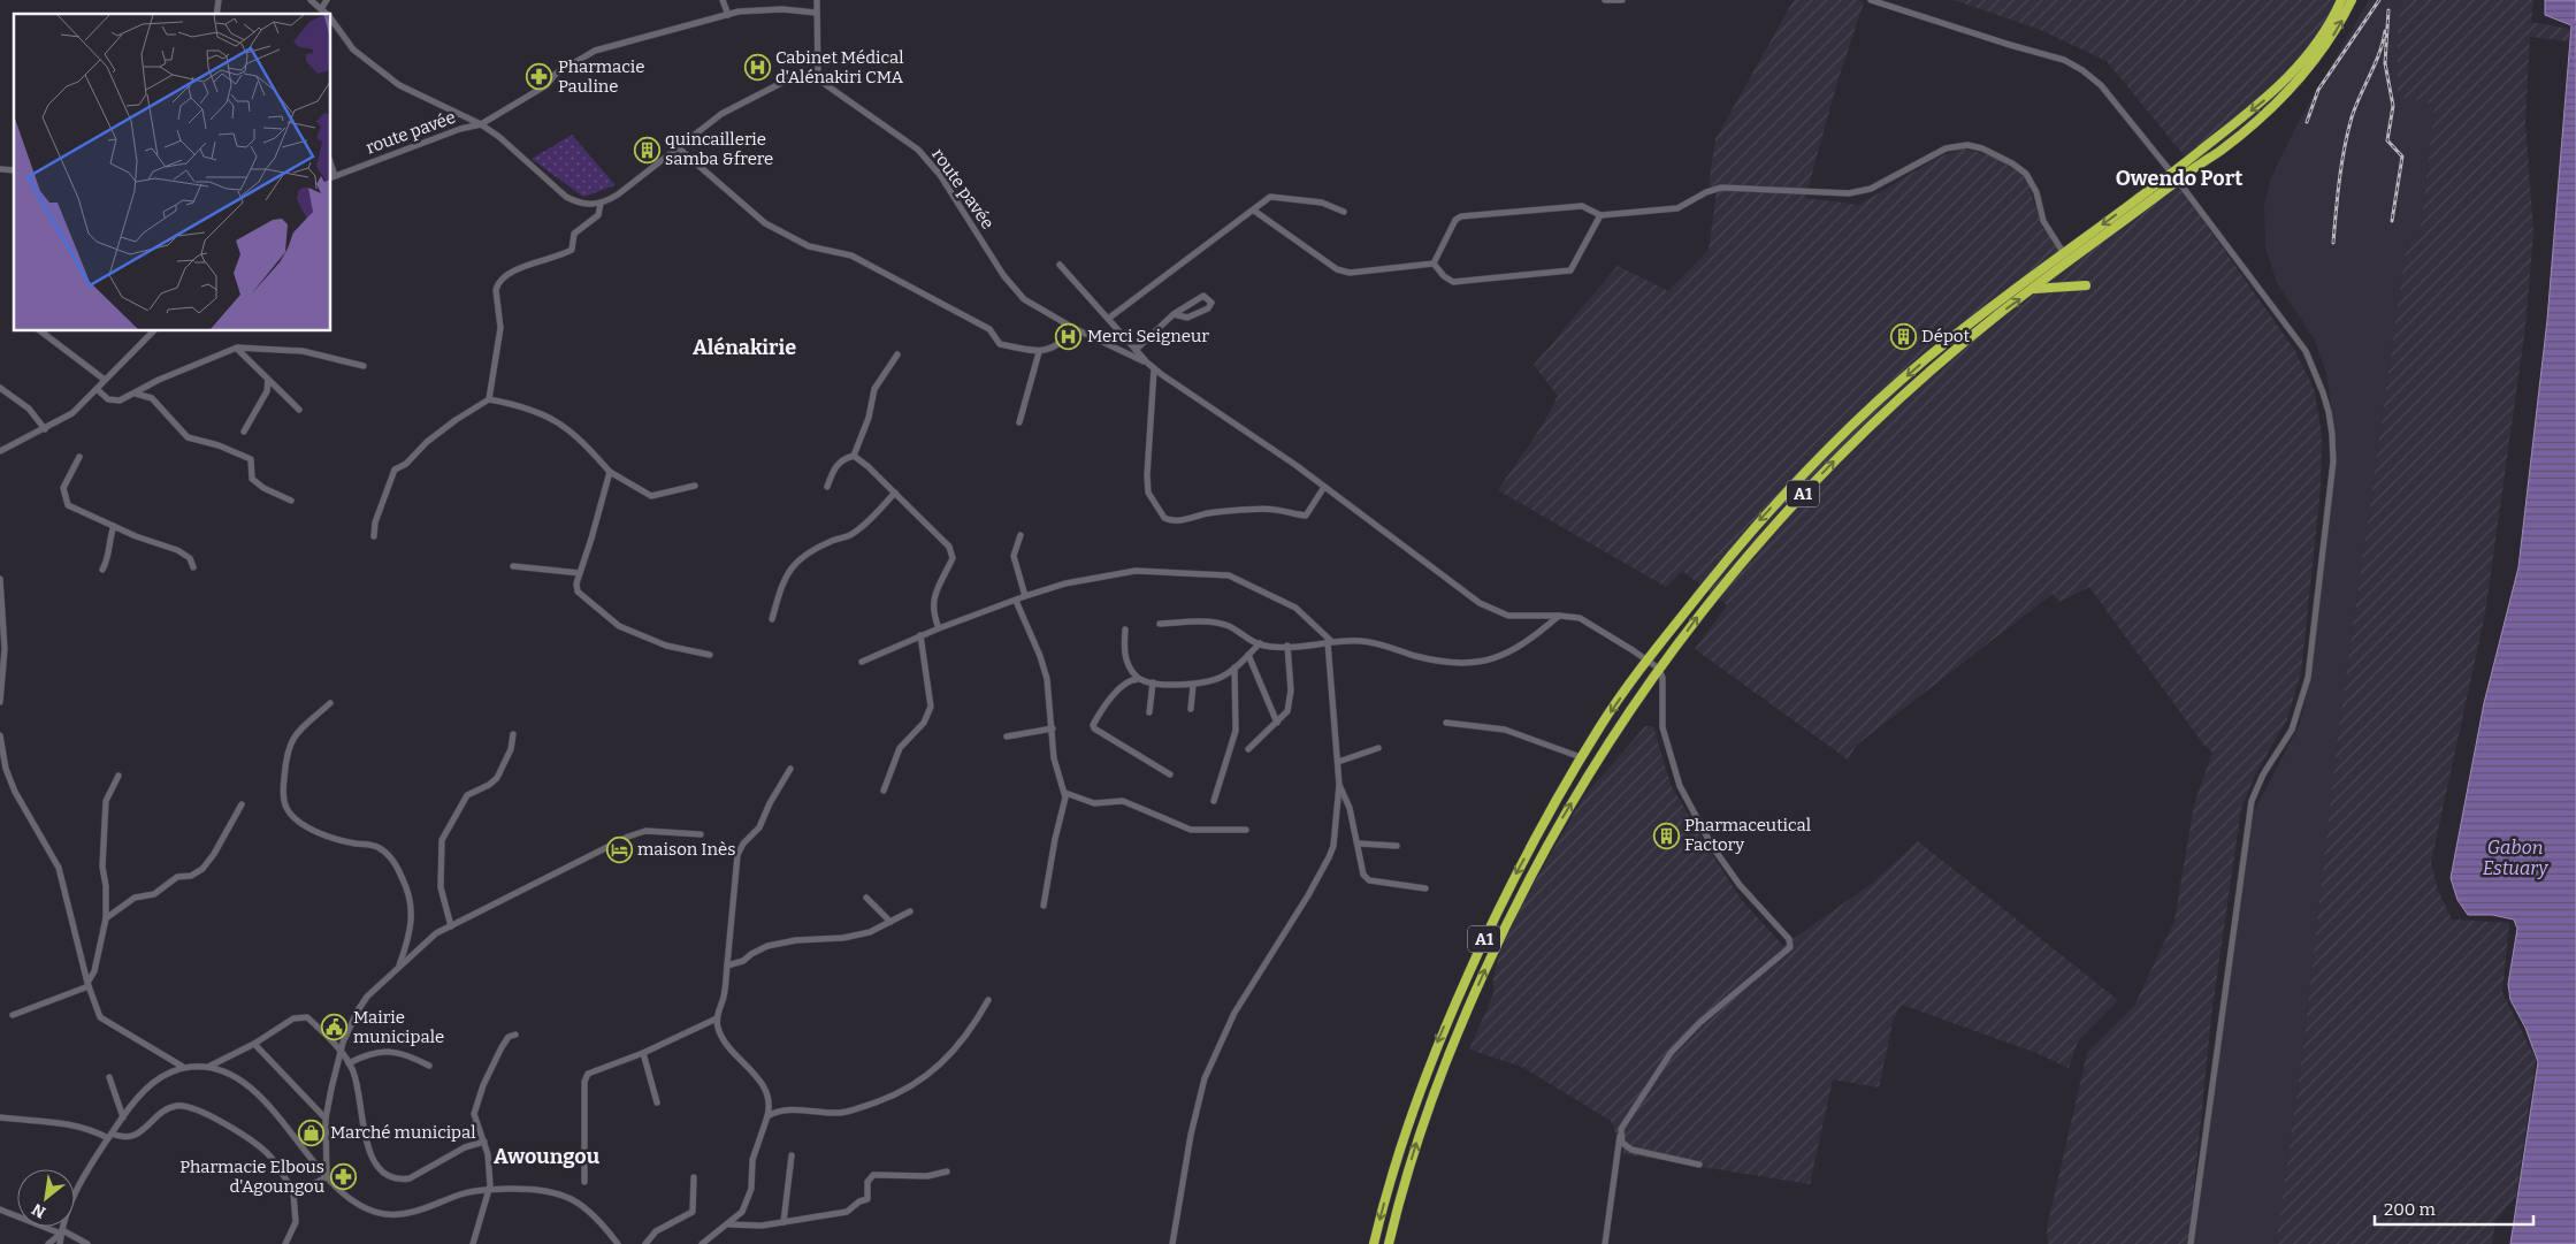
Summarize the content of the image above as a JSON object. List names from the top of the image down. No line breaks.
{"streets":{"highway":["A1"],"street":["route pavée"]},"districts":["Owendo Port","Alénakirie","Awoungou"],"water":["Gabon Estuary"],"places":{"hospital":["Cabinet Médical d'Alénakiri CMA","Merci Seigneur"],"pharmacy":["Pharmacie Pauline","Pharmacie Elbous d'Agoungou"],"building":["quincaillerie samba &frere","Dépot","Pharmaceutical Factory"],"hotel":["maison Inès"],"public building":["Mairie municipale"],"shop":["Marché municipal"]},"scale_bar":"200 m","north":"bottom left"}
